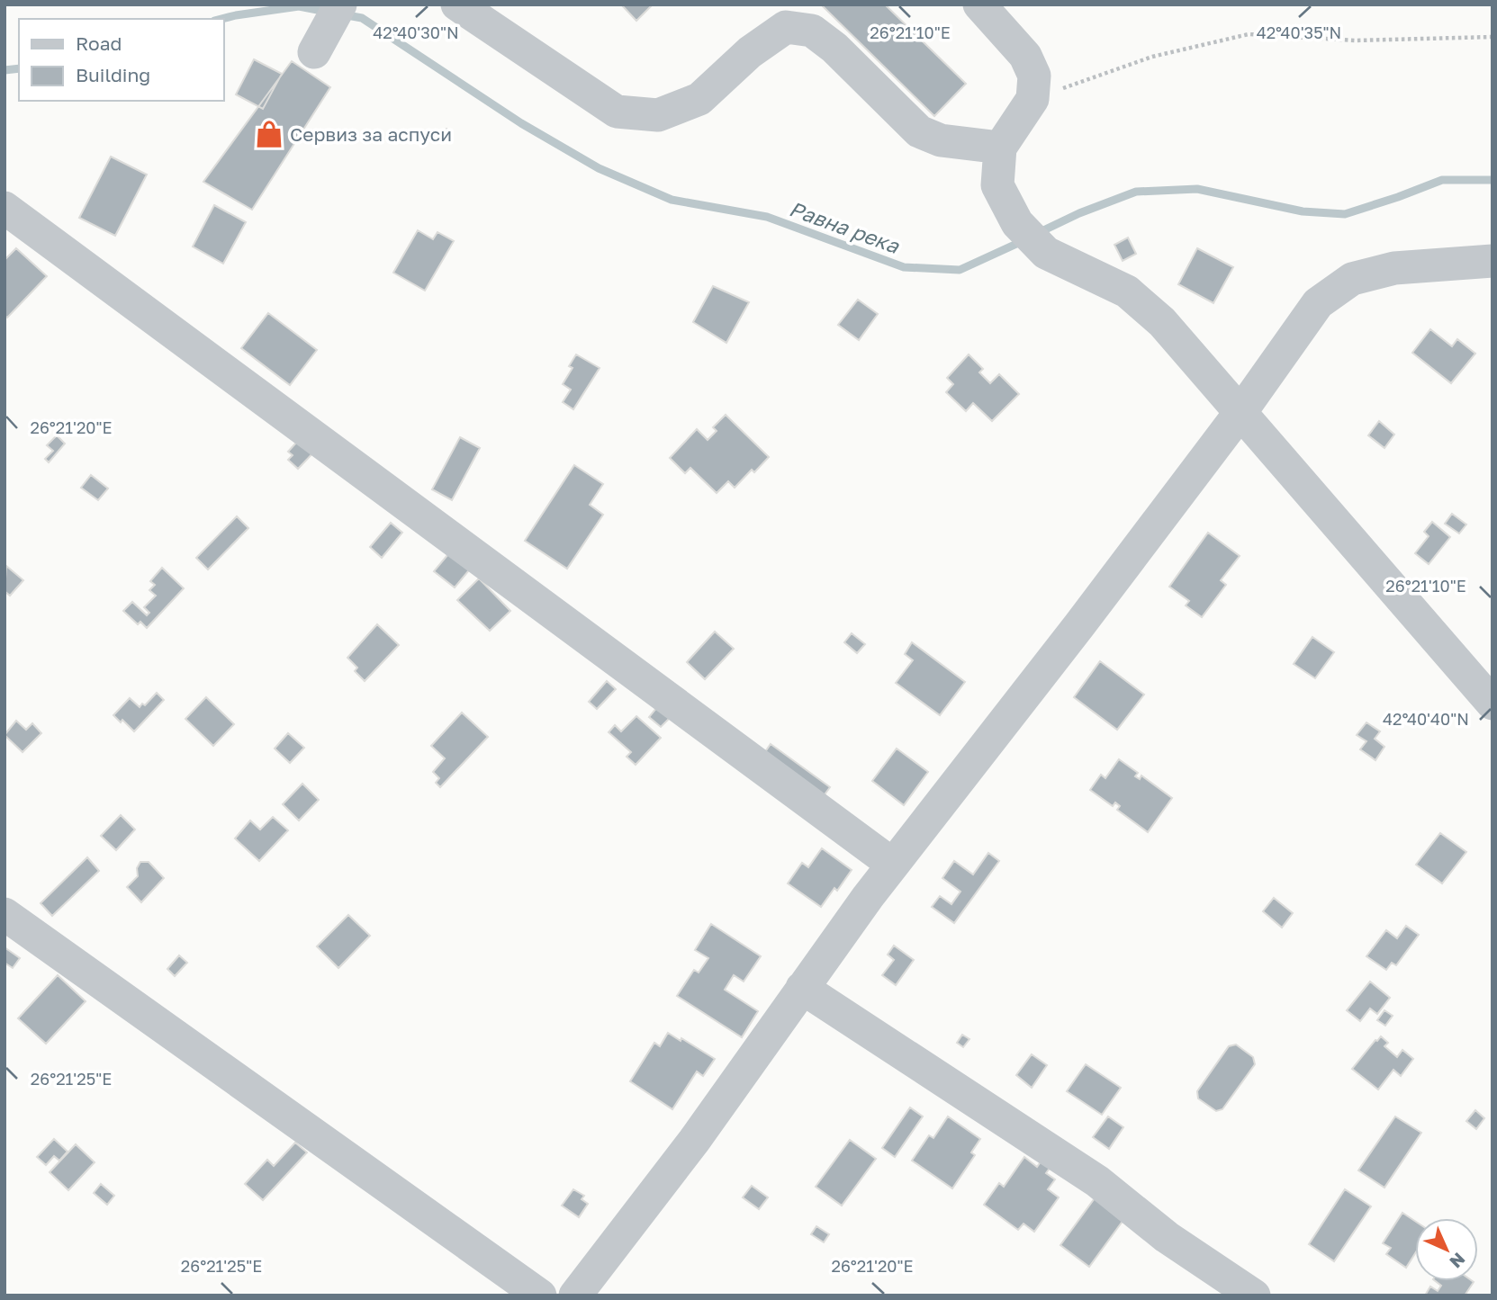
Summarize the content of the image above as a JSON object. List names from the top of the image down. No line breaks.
{"water":["Равна река"],"places":{"shop":["Сервиз за аспуси"]},"legend":["Road","Building"],"north":"bottom right","coordinates":["42°40'30\"N","26°21'10\"E","42°40'35\"N","26°21'20\"E","42°40'40\"N","26°21'25\"E"]}
